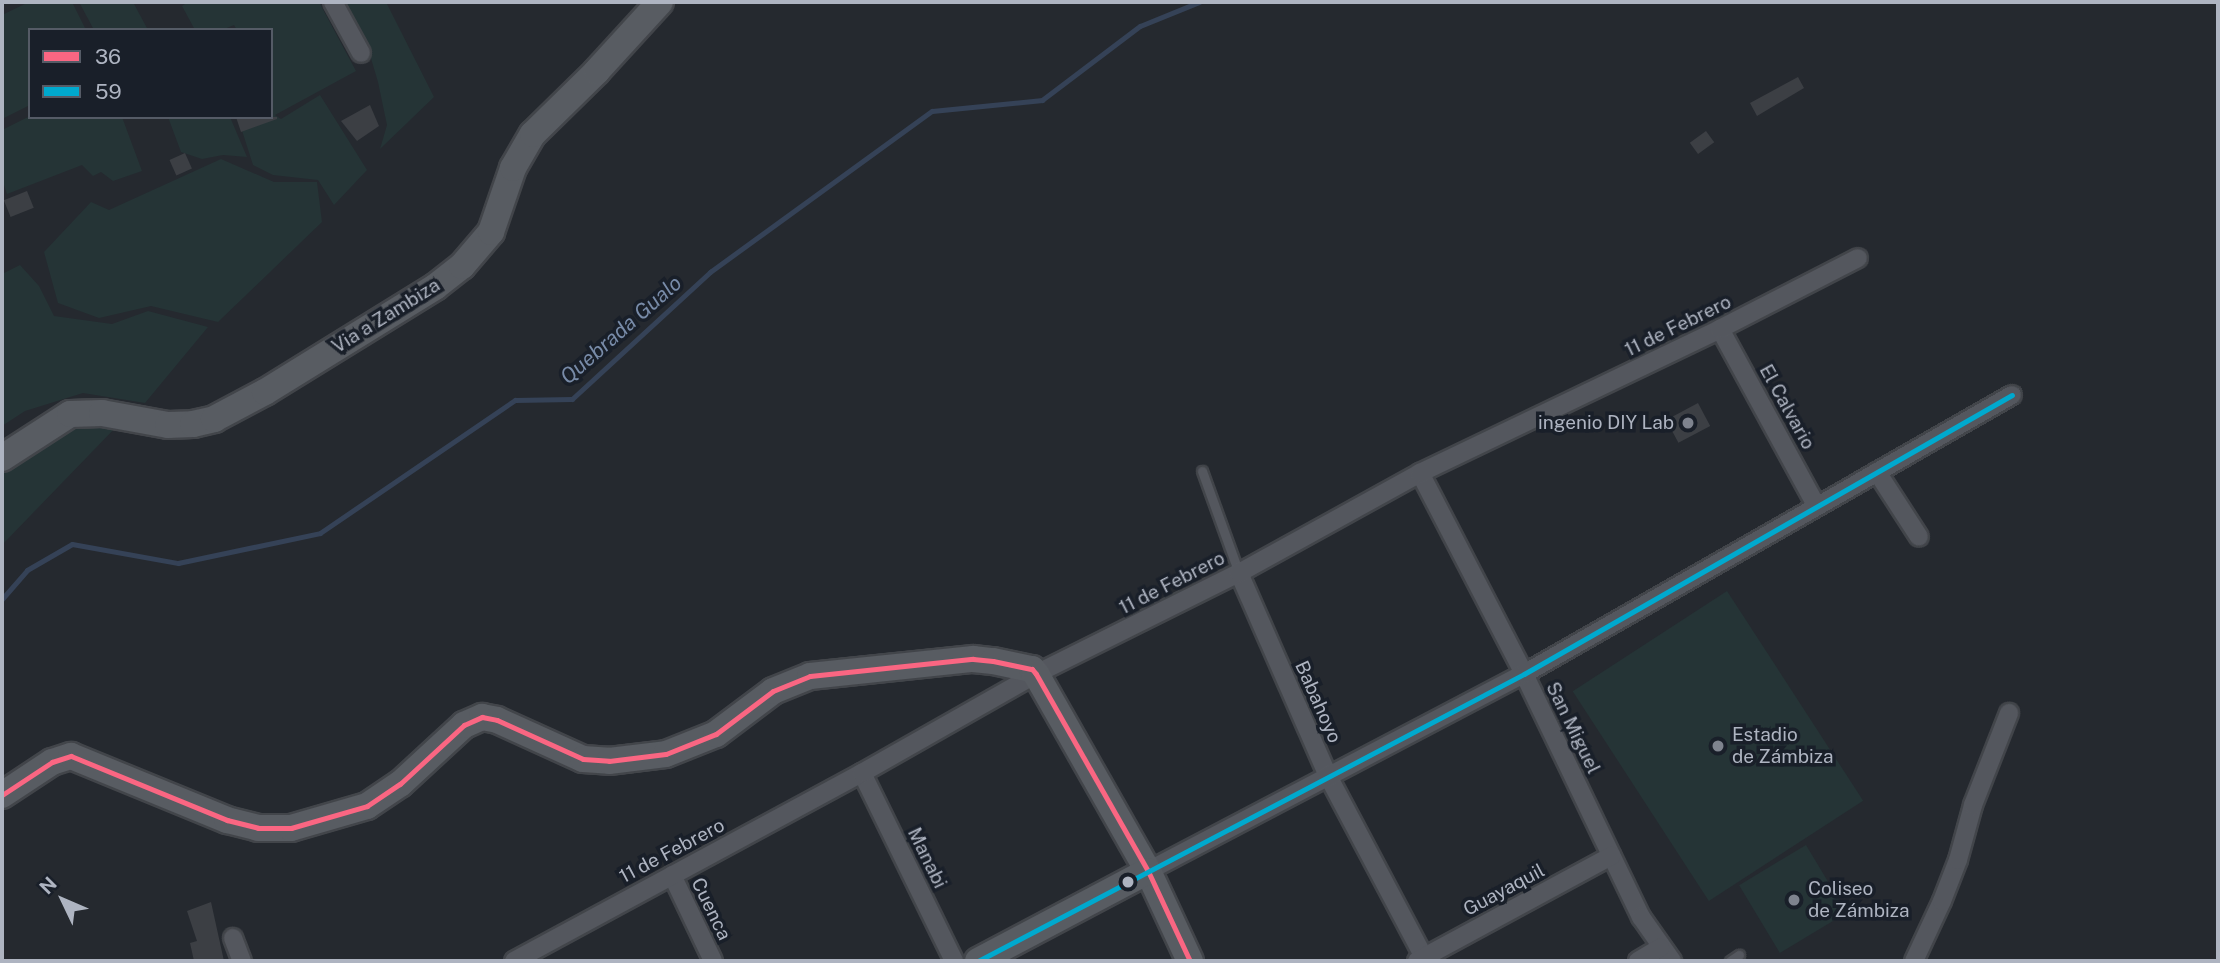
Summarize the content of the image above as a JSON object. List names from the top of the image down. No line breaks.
{"streets":{"street":["Via a Zambiza","11 de Febrero","El Calvario","Babahoyo","San Miguel","Manabi","Guayaquil","Cuenca"]},"crossings":[["11 de Febrero","El Calvario"],["11 de Febrero","Babahoyo"],["11 de Febrero","San Miguel"],["11 de Febrero","Manabi"],["11 de Febrero","Cuenca"],["Babahoyo","Guayaquil"],["San Miguel","Guayaquil"]],"water":["Quebrada Gualo"],"places":["ingenio DIY Lab","Estadio de Zámbiza","Coliseo de Zámbiza"],"lines":["transit line 59","transit line 36"],"legend":["36","59"],"north":"top left"}
